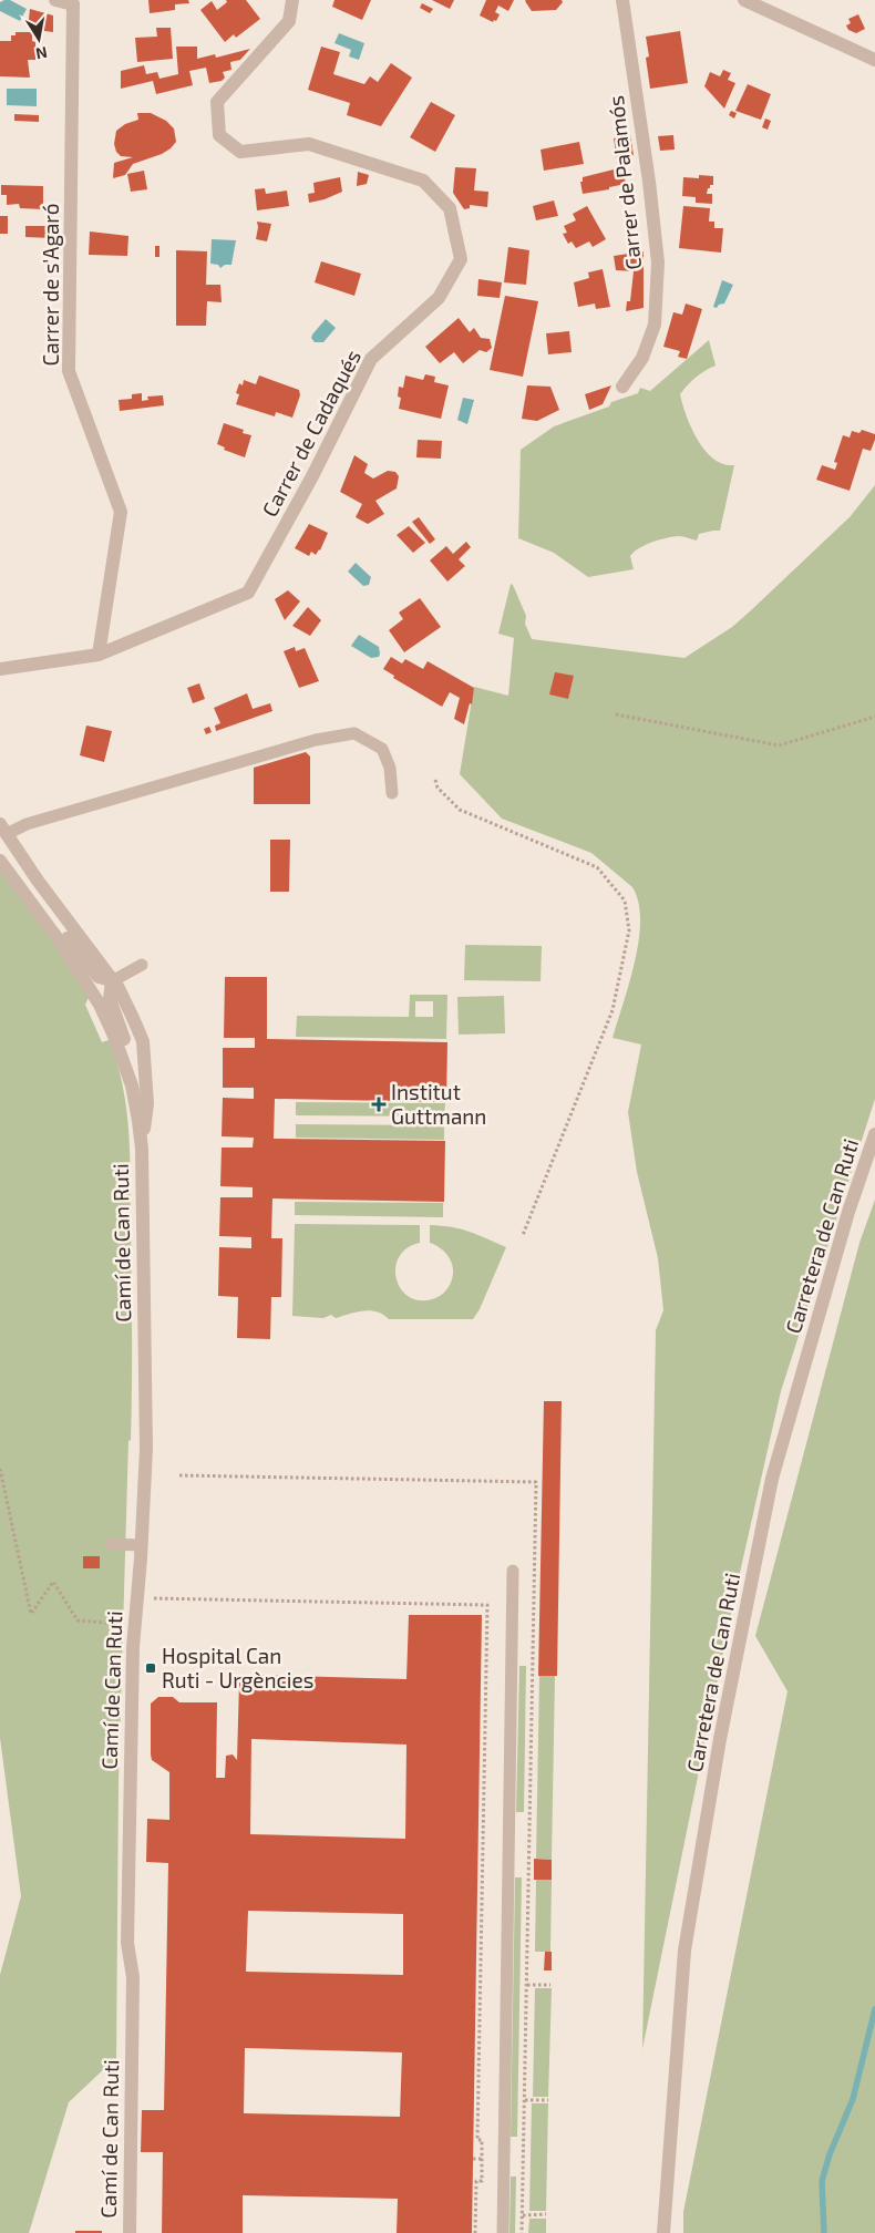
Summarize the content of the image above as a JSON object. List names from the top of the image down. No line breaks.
{"streets":{"street":["Carrer de Palamós","Carrer de s'Agaró","Carrer de Cadaqués","Carretera de Can Ruti","Camí de Can Ruti"]},"crossings":[["Carrer de s'Agaró","Carrer de Cadaqués"]],"places":{"health":["Institut Guttmann"],"transit":["Hospital Can Ruti - Urgències"]},"north":"bottom"}
